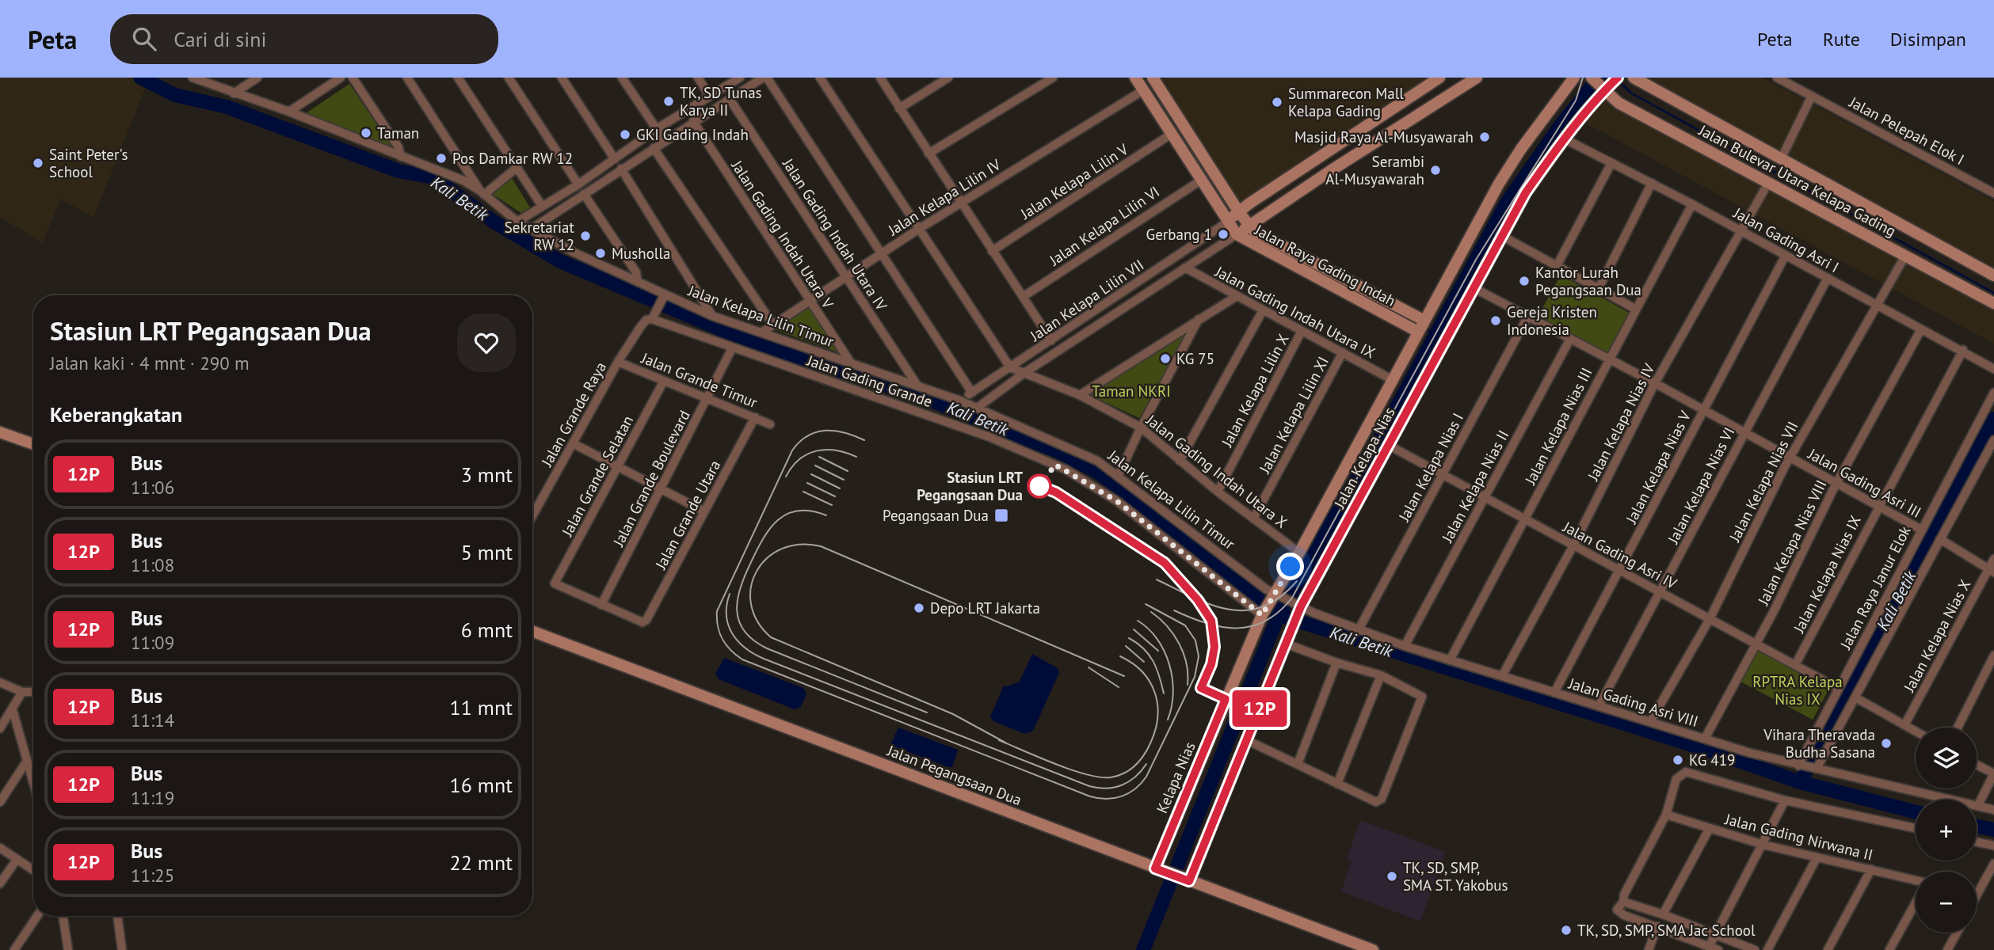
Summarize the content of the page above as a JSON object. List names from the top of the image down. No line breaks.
{"streets":{"street":["Jalan Pelepah Elok I","Jalan Bulevar Utara Kelapa Gading","Jalan Kelapa Lilin V","Jalan Kelapa Lilin IV","Jalan Kelapa Lilin VI","Jalan Gading Indah Utara V","Jalan Gading Indah Utara IV","Jalan Gading Asri I","Jalan Raya Gading Indah","Jalan Kelapa Lilin VII","Jalan Gading Indah Utara IX","Jalan Kelapa Lilin Timur","Jalan Grande Timur","Jalan Gading Grande","Jalan Kelapa Lilin X","Jalan Grande Raya","Jalan Kelapa Lilin XI","Jalan Kelapa Nias IV","Jalan Kelapa Nias III","Jalan Kelapa Nias","Jalan Kelapa Nias I","Jalan Kelapa Nias V","Jalan Gading Indah Utara X","Jalan Grande Selatan","Jalan Grande Boulevard","Jalan Kelapa Nias VII","Jalan Gading Asri III","Jalan Kelapa Nias VI","Jalan Kelapa Nias II","Jalan Grande Utara","Jalan Kelapa Nias VIII","Jalan Gading Asri IV","Jalan Kelapa Nias IX","Jalan Raya Janur Elok","Jalan Kelapa Nias X","Jalan Gading Asri VIII","Jalan Pegangsaan Dua","Kelapa Nias","Jalan Gading Nirwana II"]},"crossings":[["Jalan Bulevar Utara Kelapa Gading","Jalan Kelapa Nias IV"],["Jalan Bulevar Utara Kelapa Gading","Jalan Kelapa Nias"],["Jalan Bulevar Utara Kelapa Gading","Jalan Kelapa Nias VII"],["Jalan Kelapa Lilin V","Jalan Raya Gading Indah"],["Jalan Kelapa Lilin IV","Jalan Gading Indah Utara V"],["Jalan Kelapa Lilin IV","Jalan Gading Indah Utara IV"],["Jalan Kelapa Lilin IV","Jalan Raya Gading Indah"],["Jalan Kelapa Lilin IV","Jalan Kelapa Lilin Timur"],["Jalan Kelapa Lilin VI","Jalan Raya Gading Indah"],["Jalan Gading Indah Utara V","Jalan Kelapa Lilin Timur"],["Jalan Gading Indah Utara IV","Jalan Kelapa Lilin Timur"],["Jalan Gading Asri I","Jalan Kelapa Nias IV"],["Jalan Gading Asri I","Jalan Kelapa Nias III"],["Jalan Gading Asri I","Jalan Kelapa Nias"],["Jalan Gading Asri I","Jalan Kelapa Nias V"],["Jalan Gading Asri I","Jalan Kelapa Nias VII"],["Jalan Gading Asri I","Jalan Kelapa Nias VI"],["Jalan Gading Asri I","Jalan Kelapa Nias VIII"],["Jalan Gading Asri I","Jalan Kelapa Nias IX"],["Jalan Raya Gading Indah","Jalan Kelapa Lilin VII"],["Jalan Raya Gading Indah","Jalan Kelapa Nias"],["Jalan Kelapa Lilin VII","Jalan Gading Indah Utara IX"],["Jalan Kelapa Lilin VII","Jalan Kelapa Lilin Timur"],["Jalan Kelapa Lilin VII","Jalan Gading Indah Utara X"],["Jalan Gading Indah Utara IX","Jalan Kelapa Lilin X"],["Jalan Gading Indah Utara IX","Jalan Kelapa Lilin XI"],["Jalan Gading Indah Utara IX","Jalan Kelapa Nias"],["Jalan Kelapa Lilin Timur","Jalan Grande Raya"],["Jalan Kelapa Lilin Timur","Jalan Kelapa Nias"],["Jalan Kelapa Lilin Timur","Jalan Gading Asri VIII"],["Jalan Grande Timur","Jalan Grande Raya"],["Jalan Grande Timur","Jalan Grande Selatan"],["Jalan Grande Timur","Jalan Grande Boulevard"],["Jalan Grande Timur","Jalan Grande Utara"],["Jalan Gading Grande","Jalan Grande Raya"],["Jalan Gading Grande","Jalan Kelapa Nias"],["Jalan Gading Grande","Jalan Grande Boulevard"],["Jalan Kelapa Lilin X","Jalan Gading Indah Utara X"],["Jalan Kelapa Lilin XI","Jalan Gading Indah Utara X"],["Jalan Kelapa Nias IV","Jalan Gading Asri III"],["Jalan Kelapa Nias IV","Jalan Gading Asri IV"],["Jalan Kelapa Nias IV","Jalan Gading Asri VIII"],["Jalan Kelapa Nias III","Jalan Gading Asri III"],["Jalan Kelapa Nias III","Jalan Gading Asri IV"],["Jalan Kelapa Nias III","Jalan Gading Asri VIII"],["Jalan Kelapa Nias","Jalan Gading Indah Utara X"],["Jalan Kelapa Nias","Jalan Gading Asri III"],["Jalan Kelapa Nias","Jalan Gading Asri IV"],["Jalan Kelapa Nias","Jalan Gading Asri VIII"],["Jalan Kelapa Nias","Jalan Pegangsaan Dua"],["Jalan Kelapa Nias","Kelapa Nias"],["Jalan Kelapa Nias I","Jalan Gading Asri III"],["Jalan Kelapa Nias I","Jalan Gading Asri IV"],["Jalan Kelapa Nias I","Jalan Gading Asri VIII"],["Jalan Kelapa Nias V","Jalan Gading Asri III"],["Jalan Kelapa Nias V","Jalan Gading Asri IV"],["Jalan Kelapa Nias V","Jalan Gading Asri VIII"],["Jalan Grande Selatan","Jalan Grande Boulevard"],["Jalan Grande Selatan","Jalan Grande Utara"],["Jalan Grande Boulevard","Jalan Grande Utara"],["Jalan Kelapa Nias VII","Jalan Gading Asri III"],["Jalan Kelapa Nias VII","Jalan Gading Asri IV"],["Jalan Kelapa Nias VII","Jalan Gading Asri VIII"],["Jalan Gading Asri III","Jalan Kelapa Nias VI"],["Jalan Gading Asri III","Jalan Kelapa Nias II"],["Jalan Gading Asri III","Jalan Kelapa Nias VIII"],["Jalan Gading Asri III","Jalan Kelapa Nias IX"],["Jalan Gading Asri III","Jalan Raya Janur Elok"],["Jalan Kelapa Nias VI","Jalan Gading Asri IV"],["Jalan Kelapa Nias VI","Jalan Gading Asri VIII"],["Jalan Kelapa Nias II","Jalan Gading Asri IV"],["Jalan Kelapa Nias II","Jalan Gading Asri VIII"],["Jalan Kelapa Nias VIII","Jalan Gading Asri IV"],["Jalan Kelapa Nias VIII","Jalan Gading Asri VIII"],["Jalan Gading Asri IV","Jalan Kelapa Nias IX"],["Jalan Gading Asri IV","Jalan Raya Janur Elok"],["Jalan Raya Janur Elok","Jalan Gading Asri VIII"],["Jalan Pegangsaan Dua","Kelapa Nias"]],"water":["Kali Betik"],"parks":["Taman NKRI","RPTRA Kelapa Nias IX"],"places":{"other":["TK, SD Tunas Karya II","Summarecon Mall Kelapa Gading","Taman","GKI Gading Indah","Masjid Raya Al-Musyawarah","Pos Damkar RW 12","Saint Peter's School","Serambi Al-Musyawarah","Gerbang 1","Sekretariat RW 12","Musholla","Kantor Lurah Pegangsaan Dua","Gereja Kristen Indonesia","KG 75","Stasiun LRT Pegangsaan Dua","Depo LRT Jakarta","Vihara Theravada Budha Sasana","KG 419","TK, SD, SMP, SMA ST. Yakobus","TK, SD, SMP, SMA Jac School"],"transit":["Pegangsaan Dua"]},"lines":["bus line 12P"],"page":{"header":"Peta","search":"Cari di sini","nav":["Peta","Rute","Disimpan"],"on_map":"12P","heading":[["Stasiun LRT Pegangsaan Dua","Jalan kaki · 4 mnt · 290 m"],"Keberangkatan"],"list":[{"mark":"12P","name":"Bus","note":"11:06","value":"3 mnt"},{"mark":"12P","name":"Bus","note":"11:08","value":"5 mnt"},{"mark":"12P","name":"Bus","note":"11:09","value":"6 mnt"},{"mark":"12P","name":"Bus","note":"11:14","value":"11 mnt"},{"mark":"12P","name":"Bus","note":"11:19","value":"16 mnt"},{"mark":"12P","name":"Bus","note":"11:25","value":"22 mnt"}],"map_buttons":["+","−"]}}
